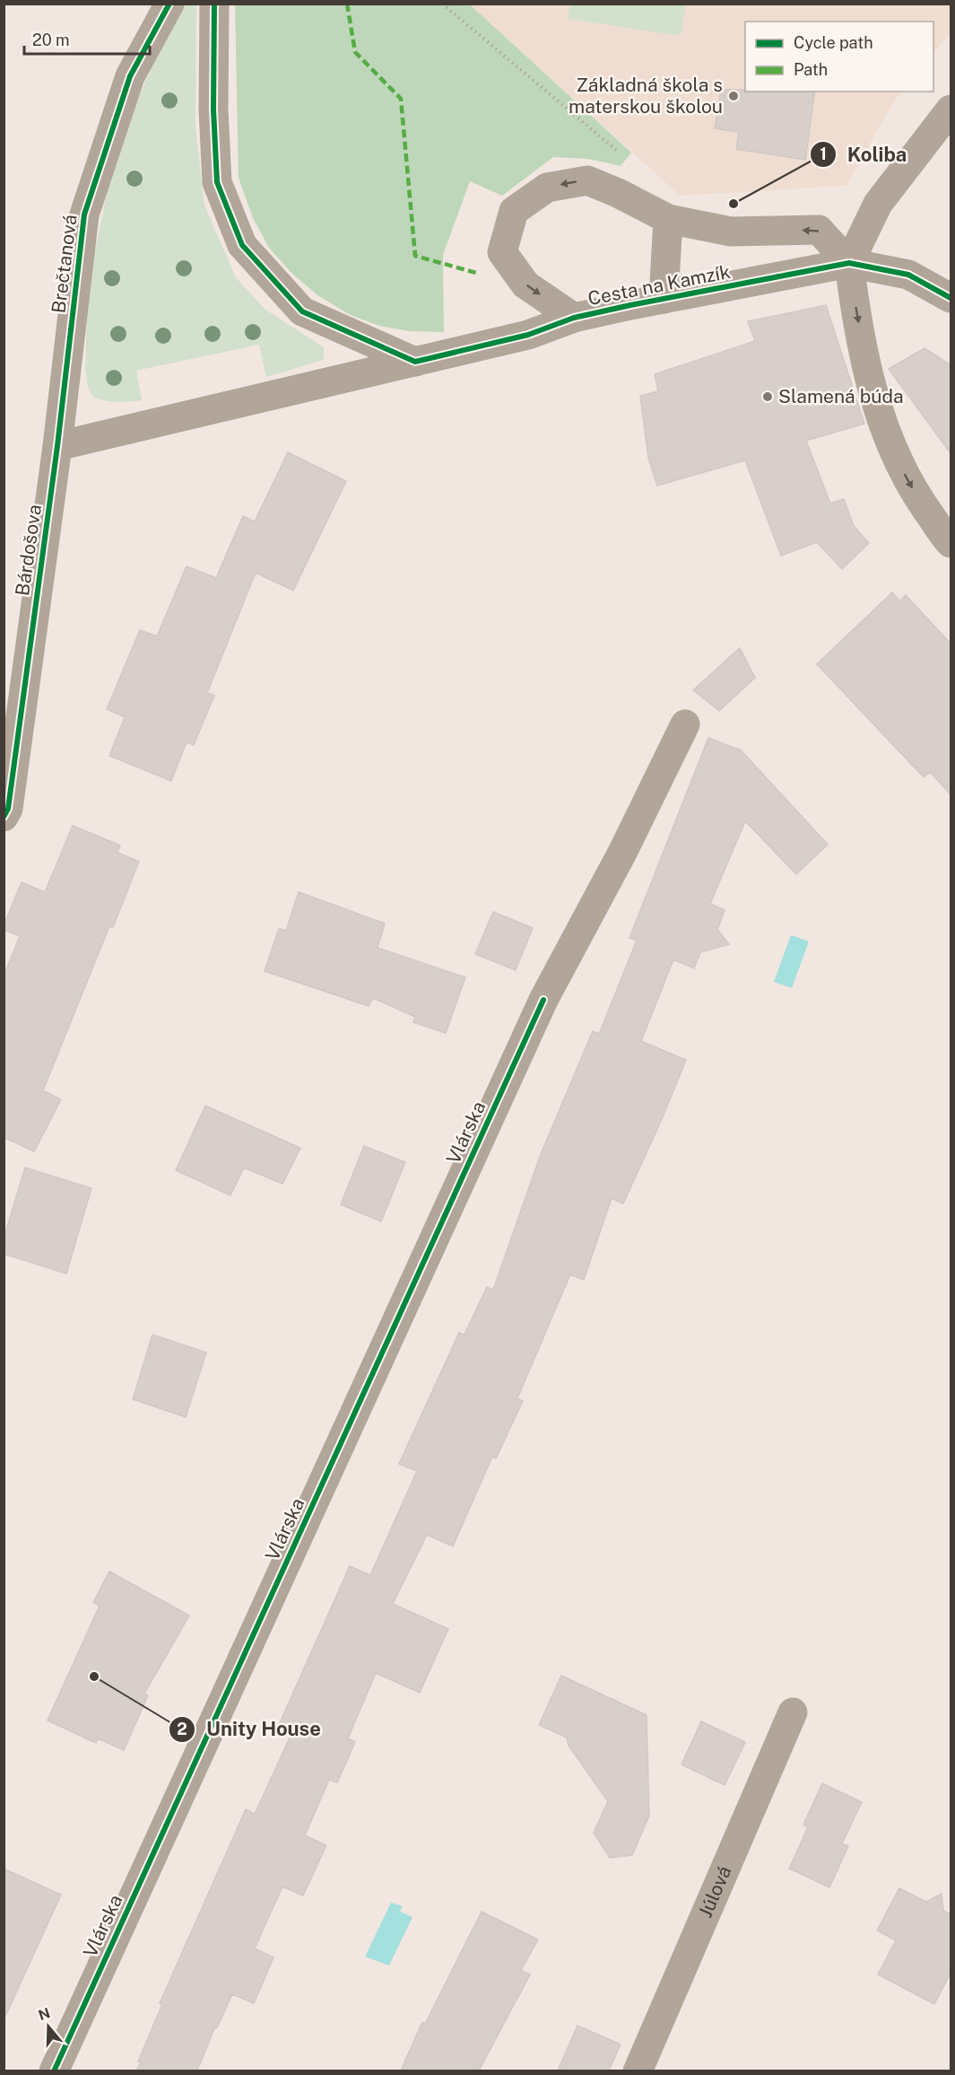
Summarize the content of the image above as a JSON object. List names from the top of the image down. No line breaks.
{"streets":{"street":["Brečtanová","Cesta na Kamzík","Bárdošova","Vlárska","Júlová"]},"crossings":[["Brečtanová","Cesta na Kamzík"],["Brečtanová","Bárdošova"],["Cesta na Kamzík","Bárdošova"]],"places":["Základná škola s materskou školou","Koliba","Slamená búda","Unity House"],"legend":["Cycle path","Path"],"scale_bar":"20 m","north":"top"}
